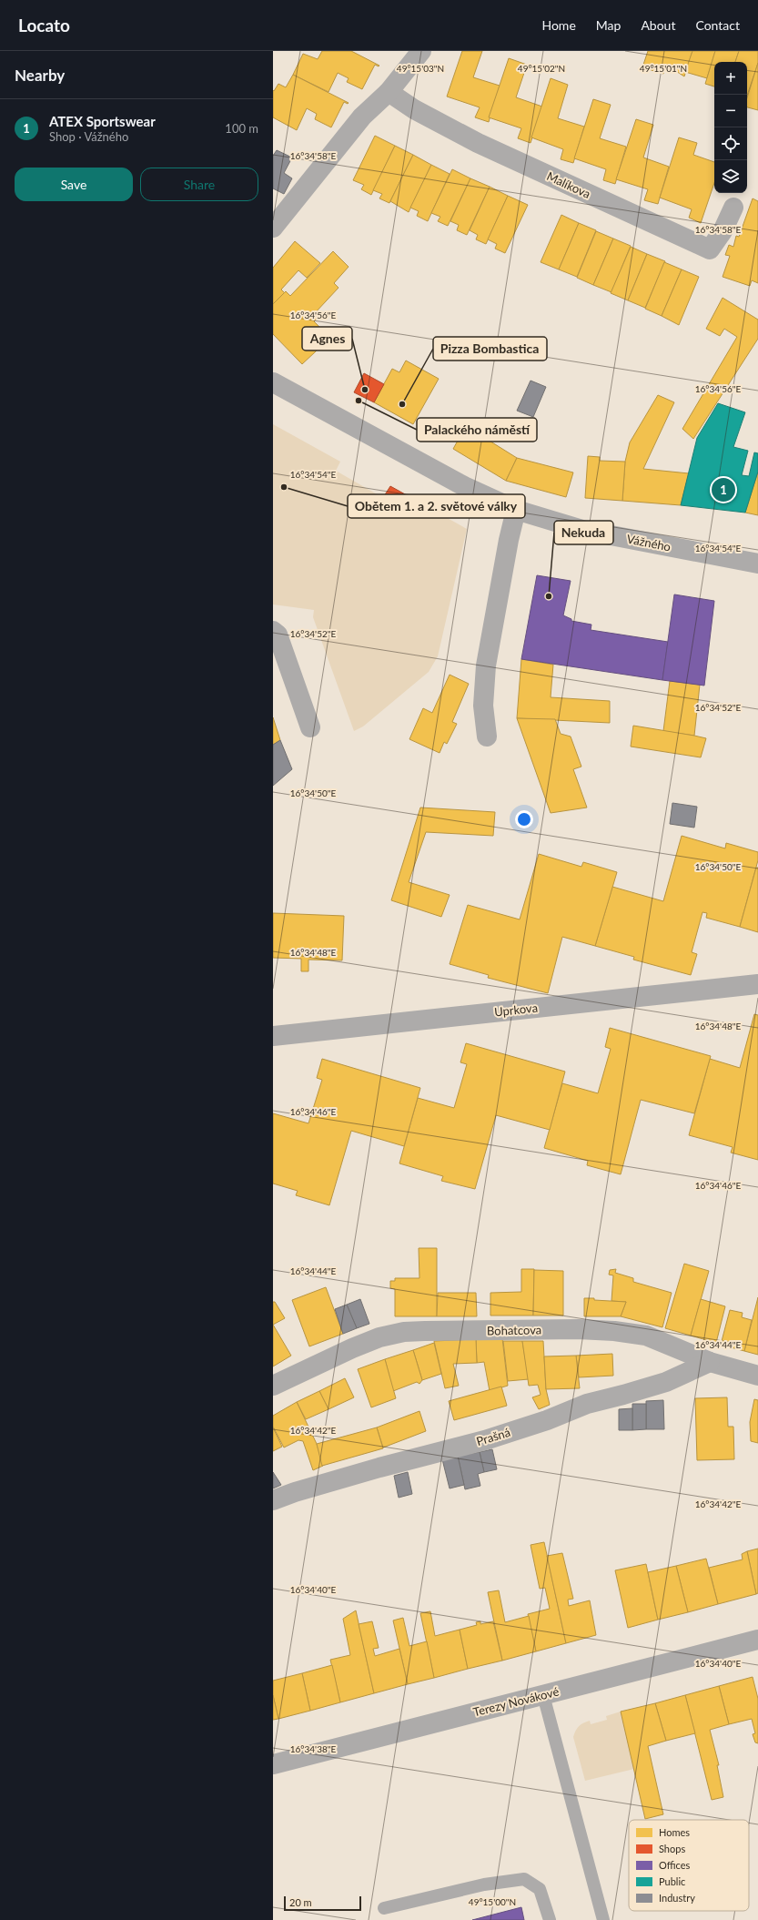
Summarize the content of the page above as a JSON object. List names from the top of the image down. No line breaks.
{"streets":{"street":["Malíkova","Vážného","Uprkova","Bohatcova","Prašná","Terezy Novákové"]},"crossings":[["Bohatcova","Prašná"]],"places":["Agnes","Palackého náměstí","Pizza Bombastica","Obětem 1. a 2. světové války","Nekuda"],"legend":["Homes","Shops","Offices","Public","Industry"],"scale_bar":"20 m","page":{"header":"Locato","nav":["Home","Map","About","Contact"],"heading":"Nearby","map_buttons":["+","−"],"list":[{"mark":"1","name":"ATEX Sportswear","note":"Shop · Vážného","value":"100 m"}],"buttons":["Save","Share"],"pins":"1","scale":"20 m"},"coordinates":["49°15'03\"N","49°15'02\"N","49°15'01\"N","16°34'58\"E","16°34'56\"E","16°34'54\"E","16°34'52\"E","16°34'50\"E","16°34'48\"E","16°34'46\"E","16°34'44\"E","16°34'42\"E","16°34'40\"E","16°34'38\"E","49°15'00\"N"]}
